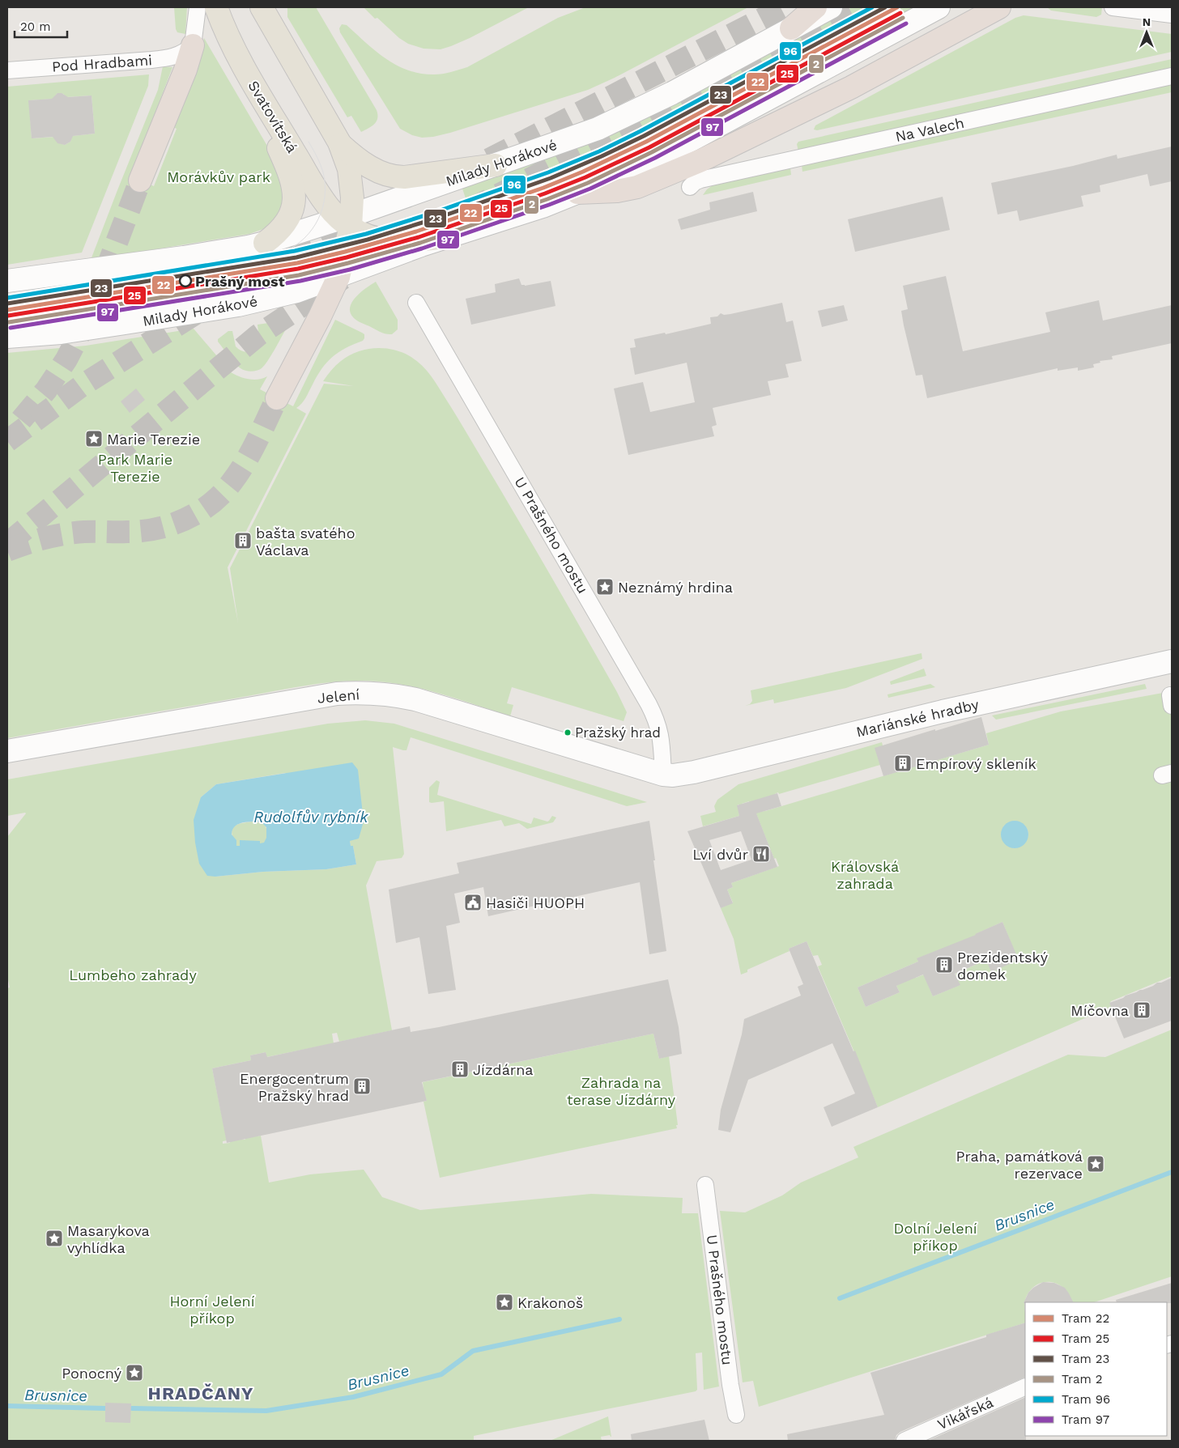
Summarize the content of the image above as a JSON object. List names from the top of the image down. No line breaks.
{"streets":{"main road":["Svatovítská","Milady Horákové","Jelení","Mariánské hradby"],"street":["Pod Hradbami","Na Valech","U Prašného mostu","Vikářská"]},"crossings":[["Svatovítská","Milady Horákové"],["U Prašného mostu","Jelení"],["U Prašného mostu","Mariánské hradby"],["Jelení","Mariánské hradby"]],"districts":["HRADČANY"],"water":["Rudolfův rybník","Brusnice"],"parks":["Morávkův park","Park Marie Terezie","Královská zahrada","Lumbeho zahrady","Zahrada na terase Jízdárny","Dolní Jelení příkop","Horní Jelení příkop"],"places":{"other":["Prašný most","Pražský hrad"],"place":["Marie Terezie","Neznámý hrdina","Praha, památková rezervace","Masarykova vyhlídka","Krakonoš","Ponocný"],"building":["bašta svatého Václava","Empírový skleník","Prezidentský domek","Míčovna","Jízdárna","Energocentrum Pražský hrad"],"restaurant":["Lví dvůr"],"public building":["Hasiči HUOPH"]},"lines":["tram line 22","tram line 23","tram line 96","tram line 25","tram line 2","tram line 97"],"legend":["Tram 22","Tram 25","Tram 23","Tram 2","Tram 96","Tram 97"],"scale_bar":"20 m","north":"top"}
